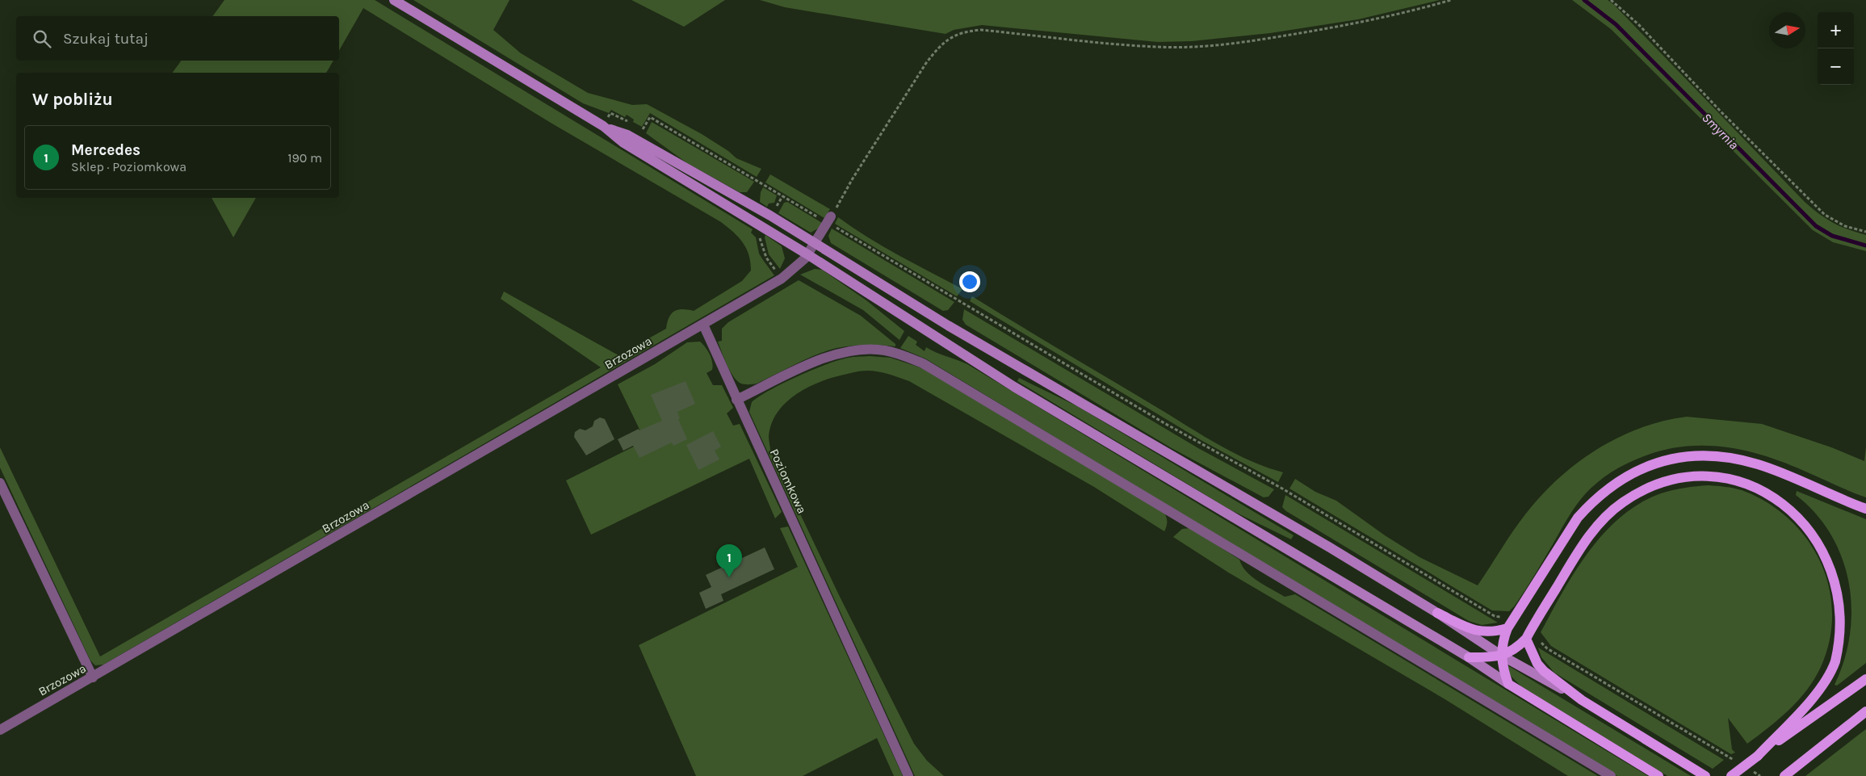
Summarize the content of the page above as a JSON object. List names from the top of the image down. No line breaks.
{"streets":{"street":["Brzozowa","Poziomkowa"]},"crossings":[["Brzozowa","Poziomkowa"]],"water":["Smyrnia"],"north":"right","page":{"map_buttons":["+","−"],"search":"Szukaj tutaj","heading":"W pobliżu","list":[{"mark":"1","name":"Mercedes","note":"Sklep · Poziomkowa","value":"190 m"}],"pins":"1"}}
